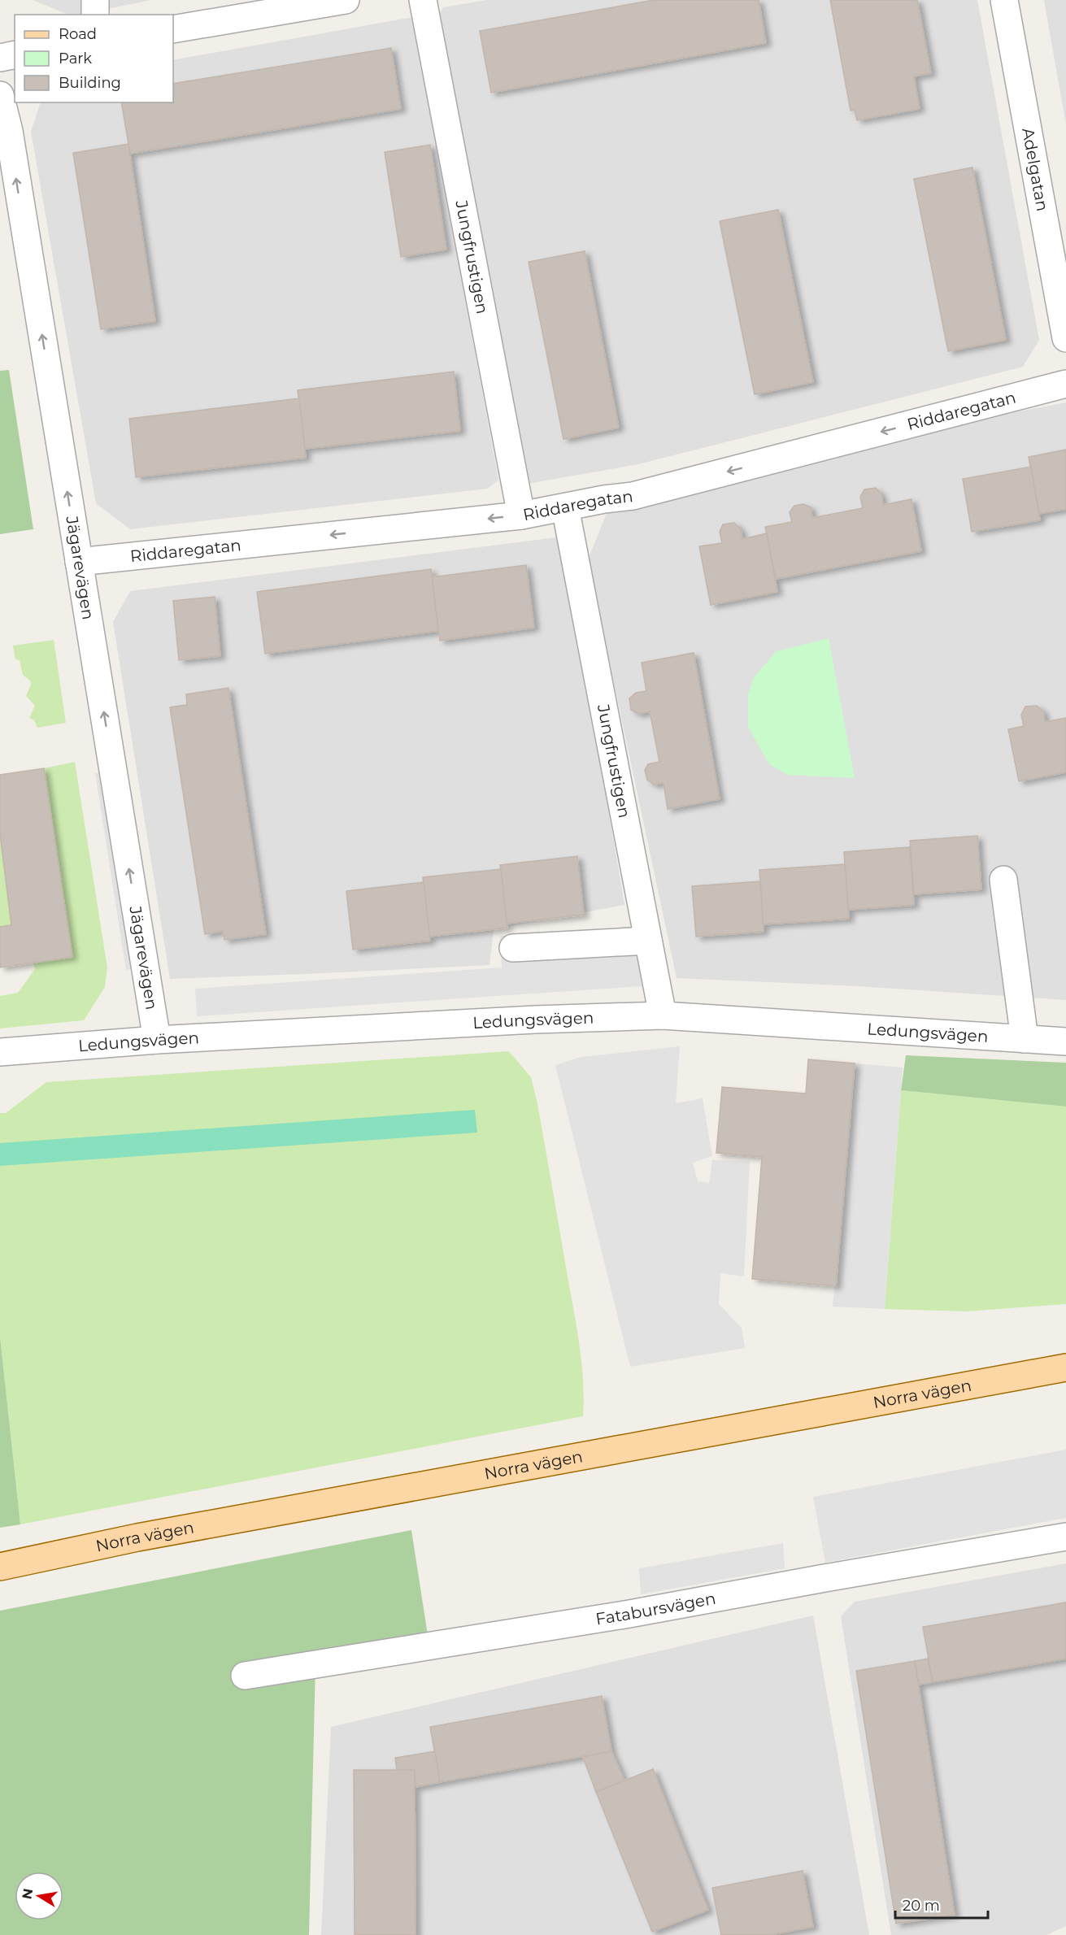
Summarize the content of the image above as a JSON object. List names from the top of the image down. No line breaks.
{"streets":{"main road":["Norra vägen"],"street":["Adelgatan","Jungfrustigen","Riddaregatan","Jägarevägen","Ledungsvägen","Fatabursvägen"]},"crossings":[["Jungfrustigen","Riddaregatan"],["Jungfrustigen","Ledungsvägen"],["Riddaregatan","Jägarevägen"],["Jägarevägen","Ledungsvägen"]],"one_way":["Riddaregatan","Jägarevägen"],"legend":["Road","Park","Building"],"scale_bar":"20 m","north":"left"}
